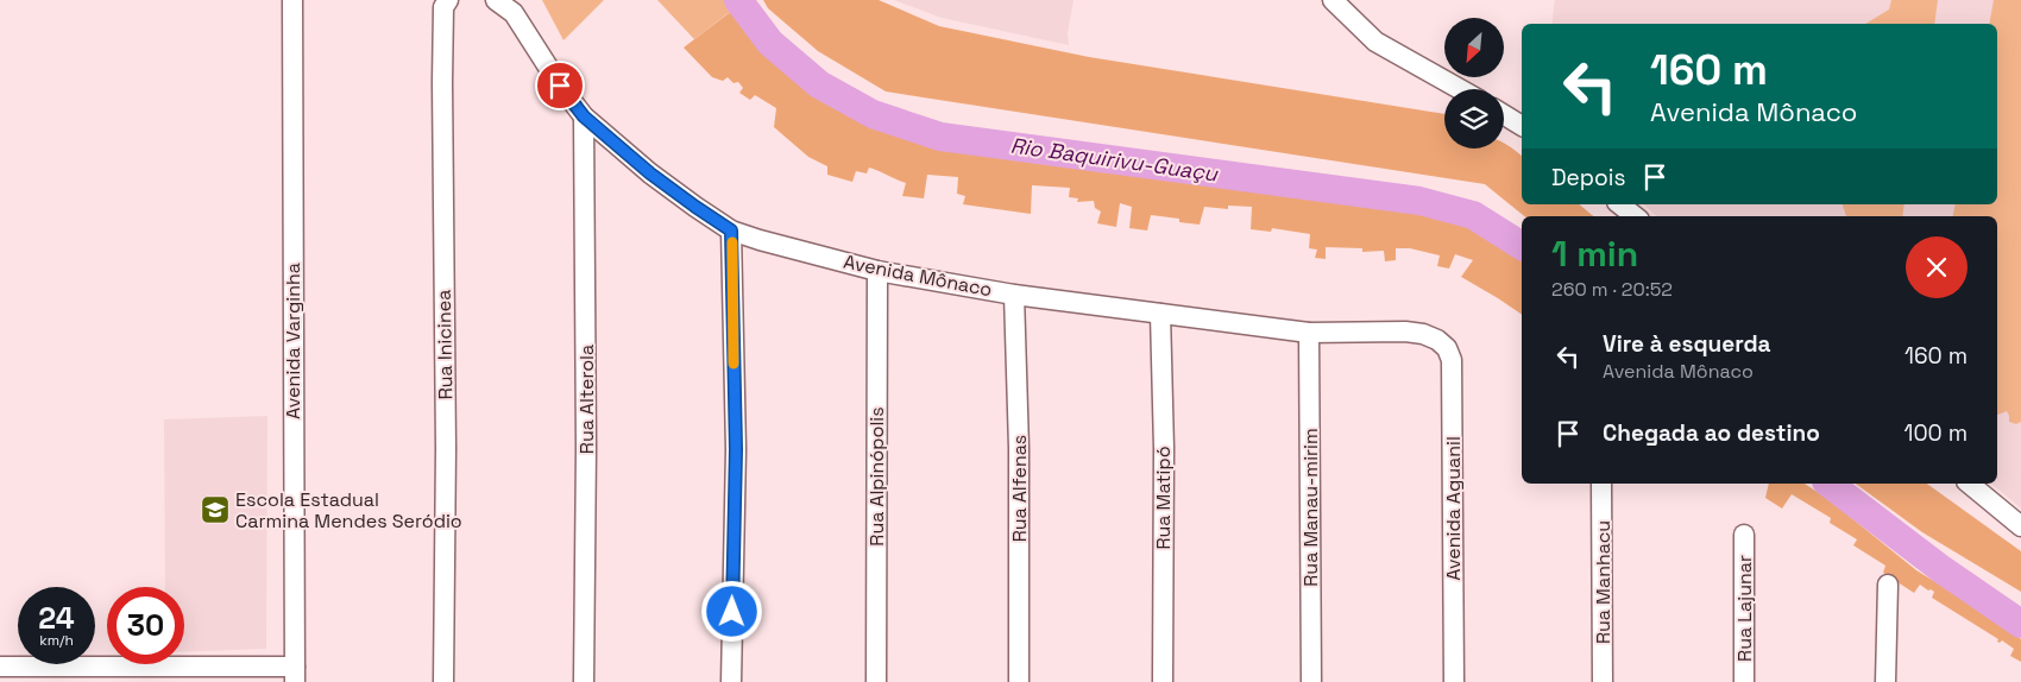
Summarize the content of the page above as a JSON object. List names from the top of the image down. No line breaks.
{"streets":{"street":["Avenida Mônaco","Avenida Varginha","Rua Inicinea","Rua Alterola","Rua Alpinópolis","Rua Alfenas","Rua Matipó","Rua Manau-mirim","Avenida Aguanil","Rua Manhacu","Rua Lajunar"]},"crossings":[["Avenida Mônaco","Rua Alterola"],["Avenida Mônaco","Rua Alpinópolis"],["Avenida Mônaco","Rua Alfenas"],["Avenida Mônaco","Rua Matipó"],["Avenida Mônaco","Rua Manau-mirim"],["Avenida Mônaco","Avenida Aguanil"]],"water":["Rio Baquirivu-Guaçu"],"places":{"school or university":["Escola Estadual Carmina Mendes Seródio"]},"north":"bottom left","page":{"turn":["160 m","Avenida Mônaco"],"then":"Depois","heading":["1 min","260 m · 20:52"],"list":[{"name":"Vire à esquerda","note":"Avenida Mônaco","value":"160 m"},{"name":"Chegada ao destino","value":"100 m"}],"speed":"24 km/h","limit":"30"}}
